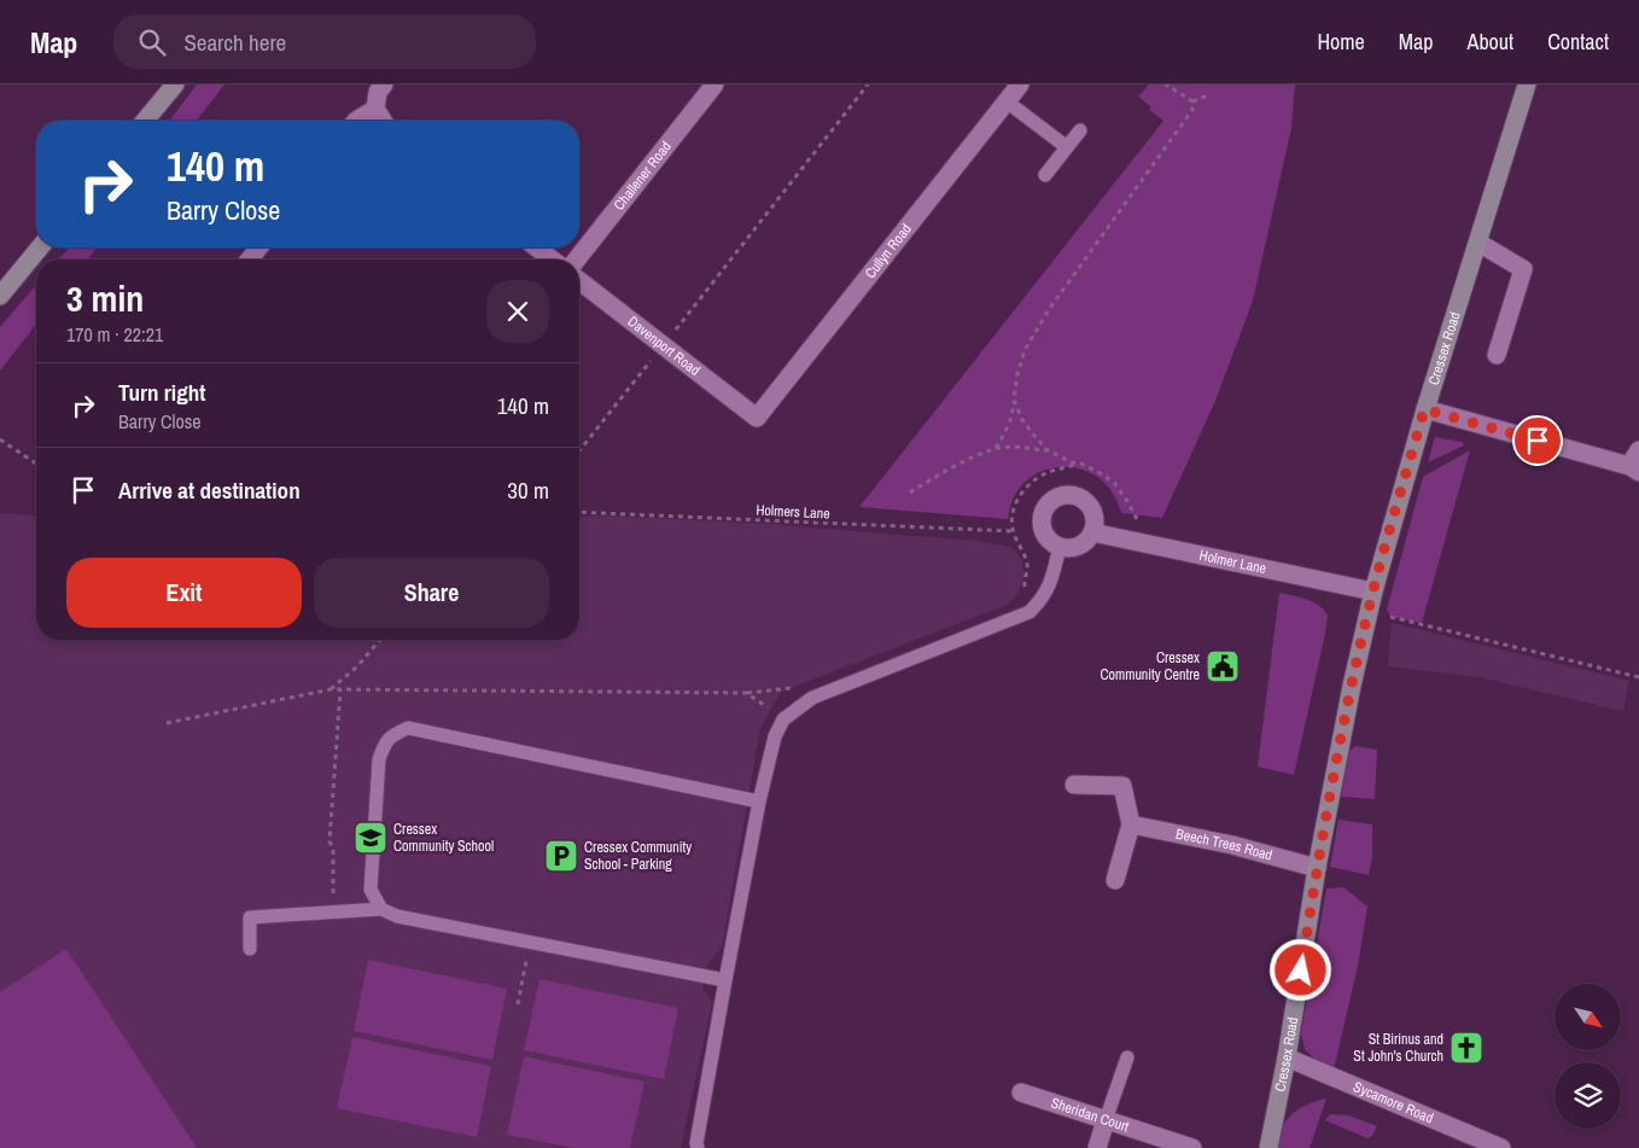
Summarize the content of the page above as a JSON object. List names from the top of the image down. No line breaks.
{"streets":{"street":["Challener Road","Cullyn Road","Davenport Road","Cressex Road","Holmer Lane","Beech Trees Road","Sycamore Road","Sheridan Court"],"path":["Holmers Lane"]},"crossings":[["Cullyn Road","Davenport Road"],["Cressex Road","Holmer Lane"],["Cressex Road","Beech Trees Road"],["Cressex Road","Sycamore Road"]],"places":{"public building":["Cressex Community Centre"],"school or university":["Cressex Community School"],"parking":["Cressex Community School - Parking"],"church":["St Birinus and St John's Church"]},"north":"bottom right","page":{"header":"Map","search":"Search here","nav":["Home","Map","About","Contact"],"turn":["140 m","Barry Close"],"heading":["3 min","170 m · 22:21"],"list":[{"name":"Turn right","note":"Barry Close","value":"140 m"},{"name":"Arrive at destination","value":"30 m"}],"buttons":["Exit","Share"]}}
